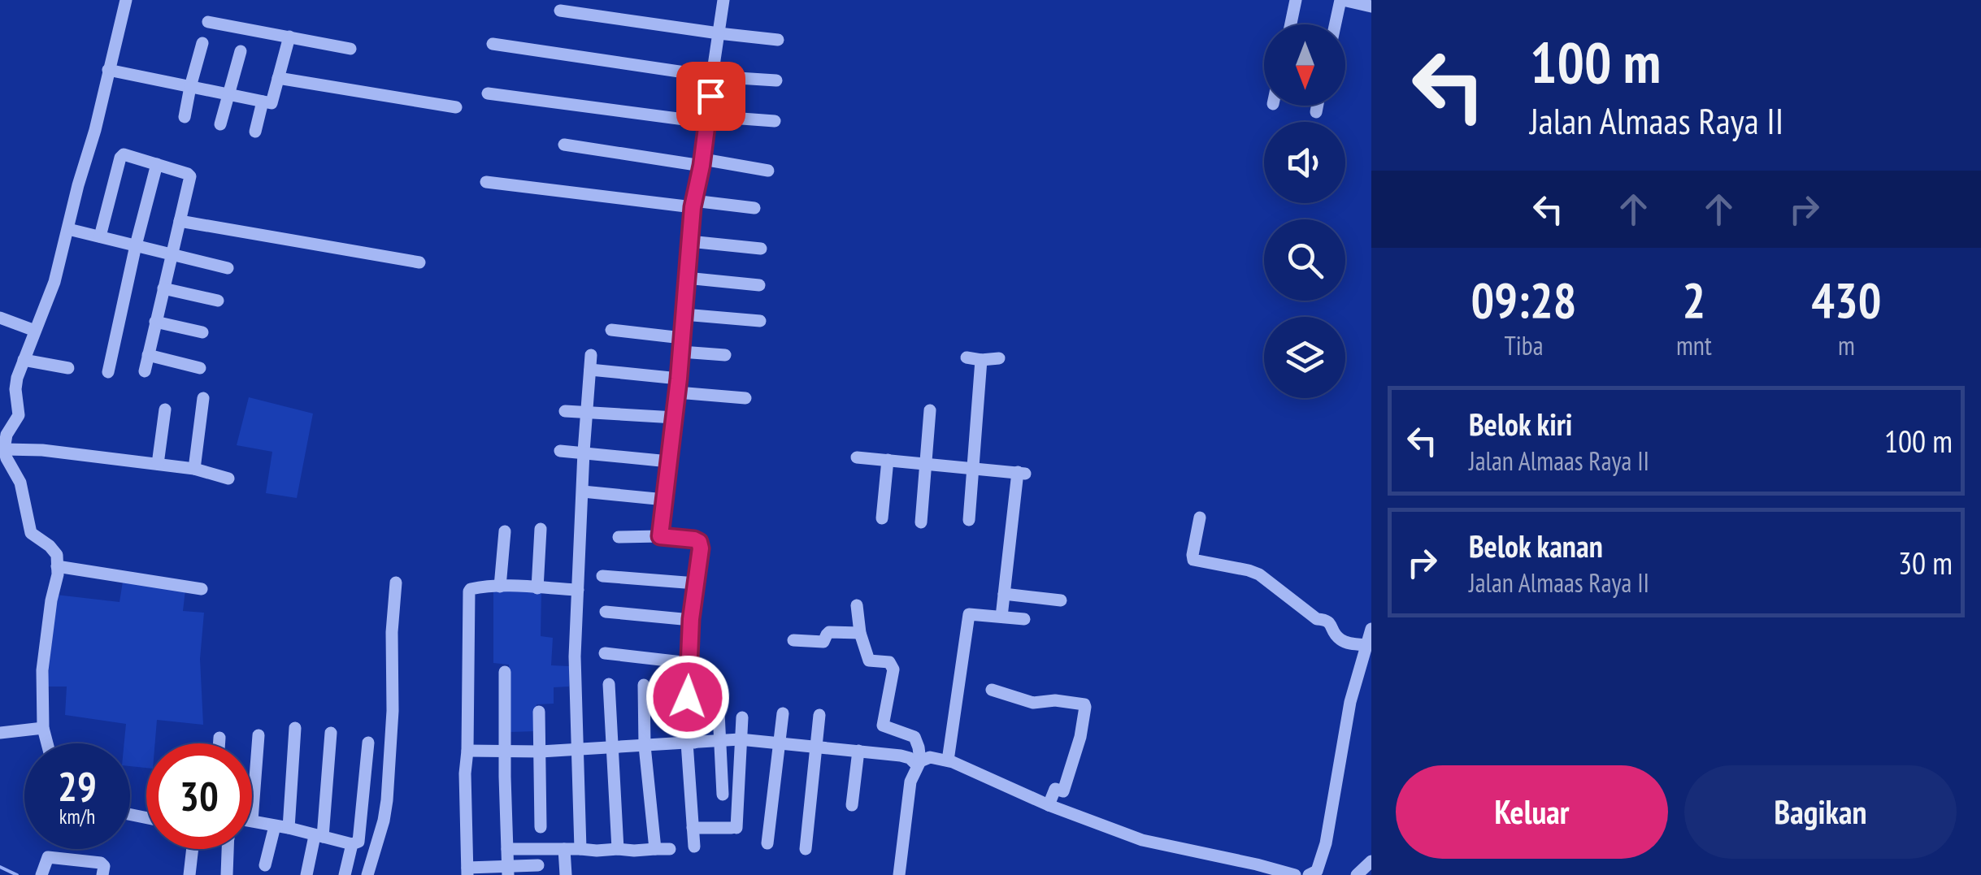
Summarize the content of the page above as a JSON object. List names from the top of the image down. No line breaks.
{"north":"bottom","page":{"turn":["100 m","Jalan Almaas Raya II"],"eta":["09:28","Tiba","2","mnt","430","m"],"list":[{"name":"Belok kiri","note":"Jalan Almaas Raya II","value":"100 m"},{"name":"Belok kanan","note":"Jalan Almaas Raya II","value":"30 m"}],"speed":"29 km/h","limit":"30","buttons":["Keluar","Bagikan"]}}
